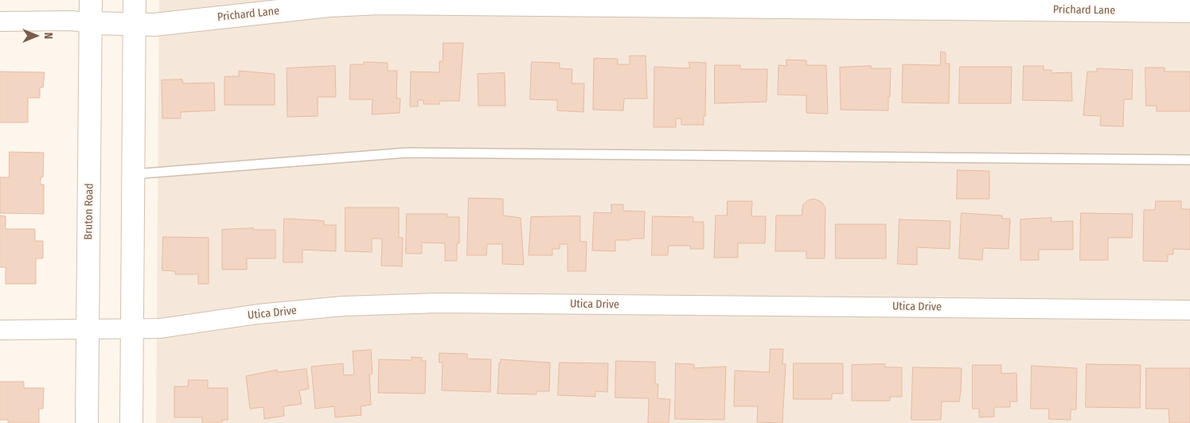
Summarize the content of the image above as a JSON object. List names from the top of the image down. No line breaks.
{"streets":{"street":["Prichard Lane","Bruton Road","Utica Drive"]},"crossings":[["Prichard Lane","Bruton Road"],["Bruton Road","Utica Drive"]],"north":"right"}
